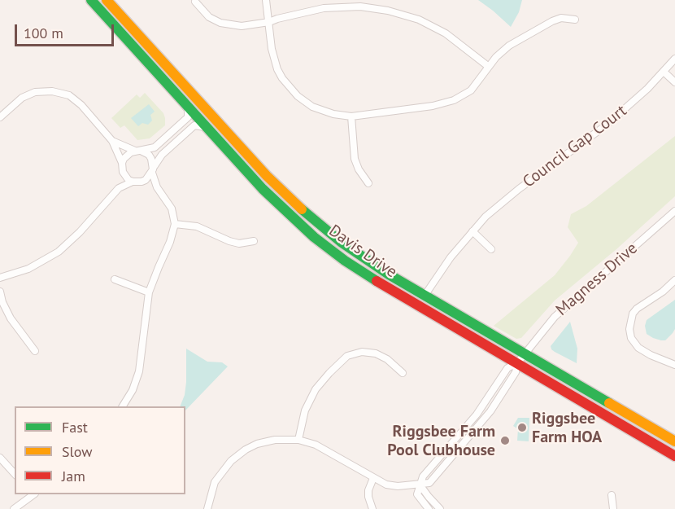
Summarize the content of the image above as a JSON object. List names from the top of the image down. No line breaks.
{"streets":{"main road":["Davis Drive"],"street":["Council Gap Court","Magness Drive"]},"crossings":[["Council Gap Court","Davis Drive"],["Davis Drive","Magness Drive"]],"places":["Riggsbee Farm HOA","Riggsbee Farm Pool Clubhouse"],"legend":["Fast","Slow","Jam"],"scale_bar":"100 m"}
